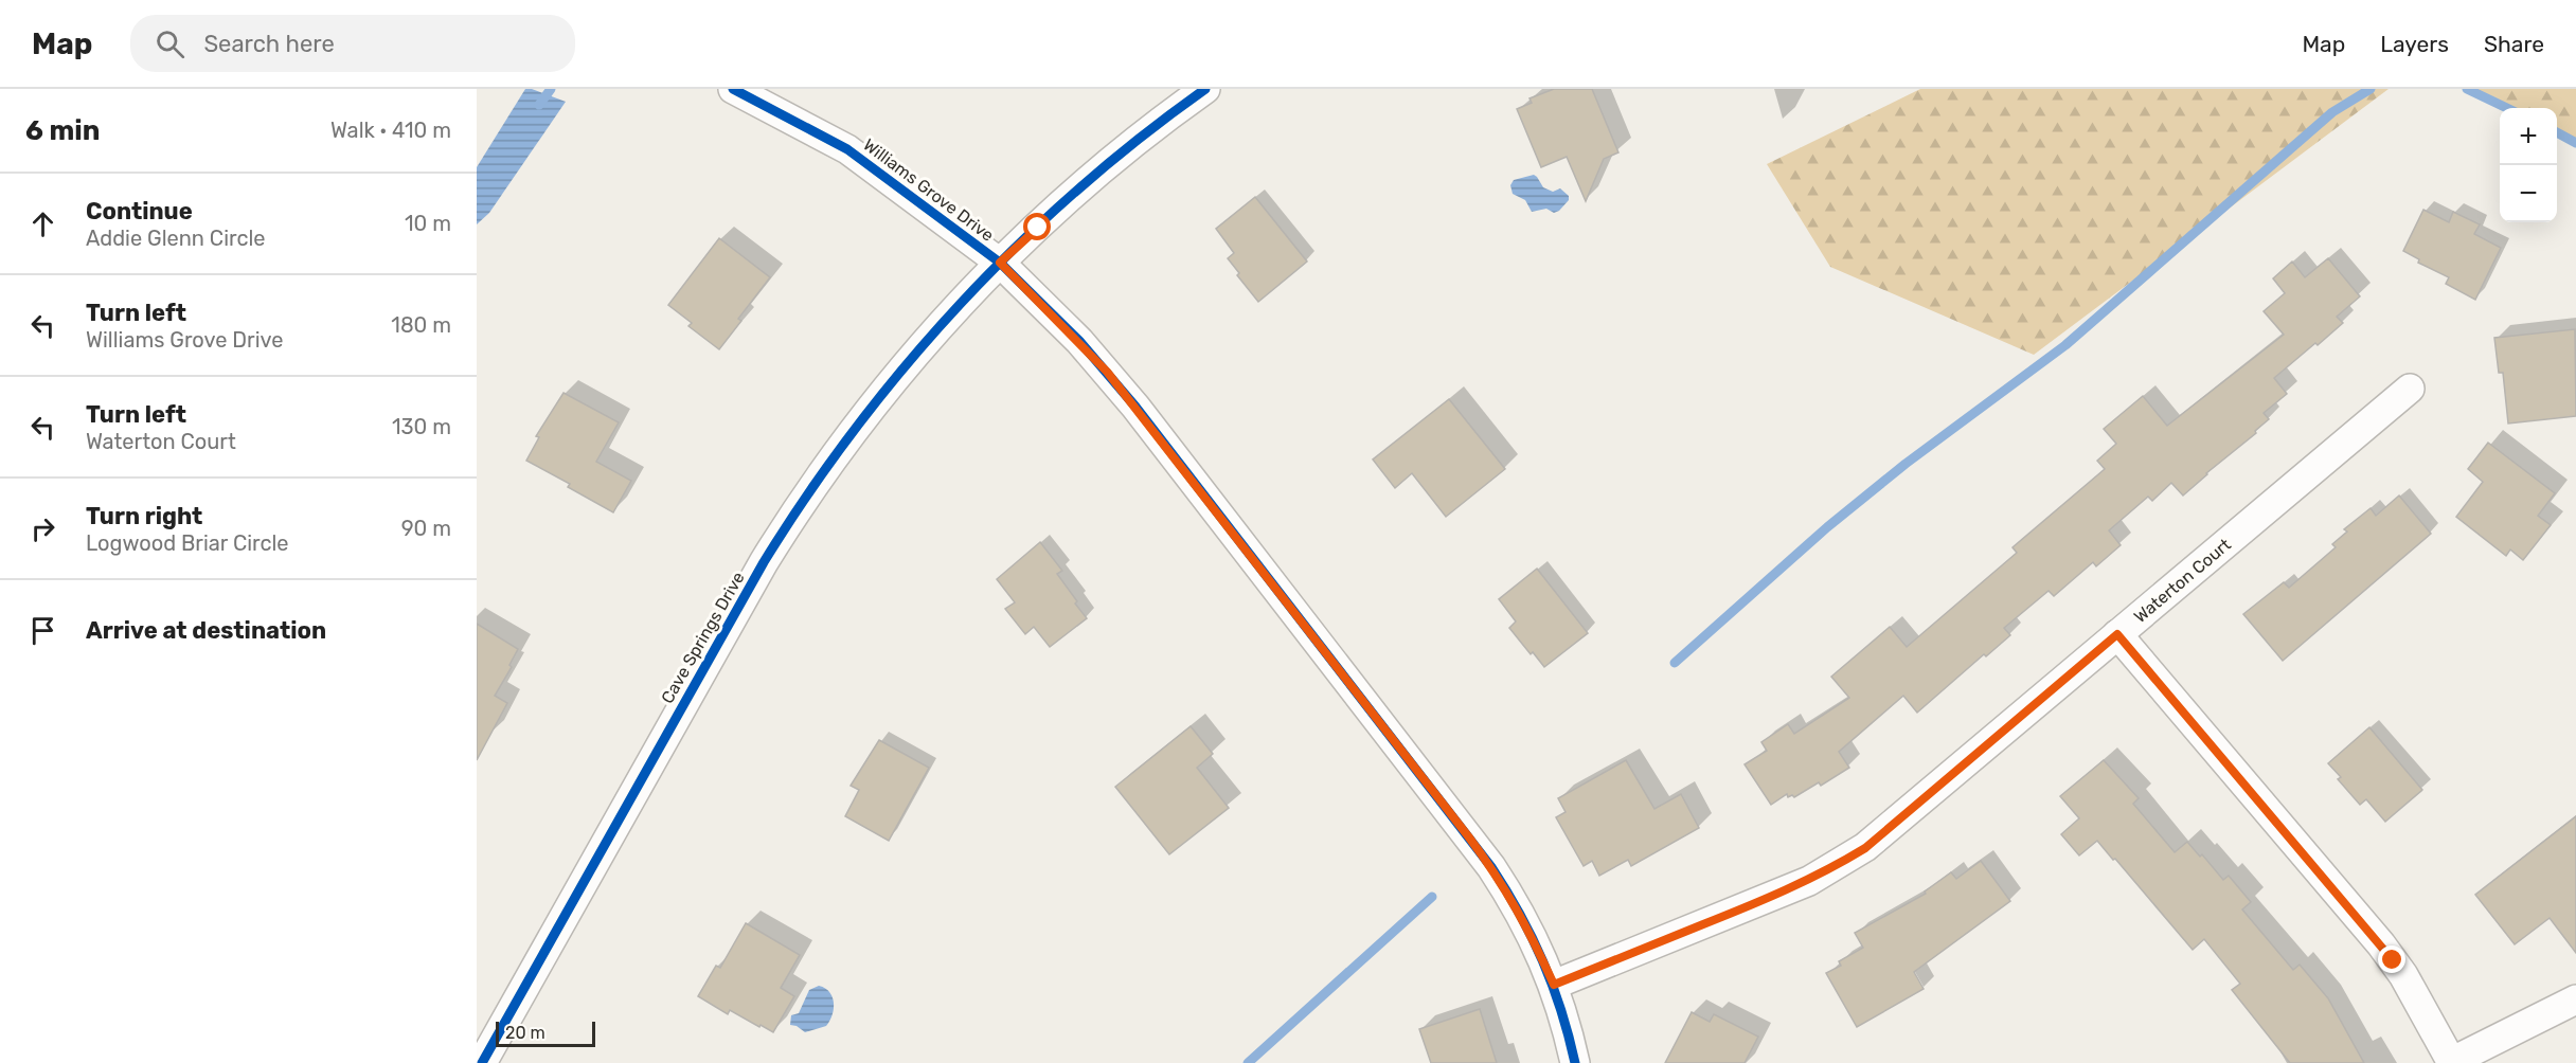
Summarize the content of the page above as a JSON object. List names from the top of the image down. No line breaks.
{"streets":{"street":["Williams Grove Drive","Waterton Court","Cave Springs Drive"]},"crossings":[["Williams Grove Drive","Waterton Court"],["Williams Grove Drive","Cave Springs Drive"]],"scale_bar":"20 m","page":{"header":"Map","search":"Search here","nav":["Map","Layers","Share"],"heading":["6 min","Walk · 410 m"],"map_buttons":["+","−"],"list":[["Continue","Addie Glenn Circle","10 m"],["Turn left","Williams Grove Drive","180 m"],["Turn left","Waterton Court","130 m"],["Turn right","Logwood Briar Circle","90 m"],"Arrive at destination"],"scale":"20 m"}}
